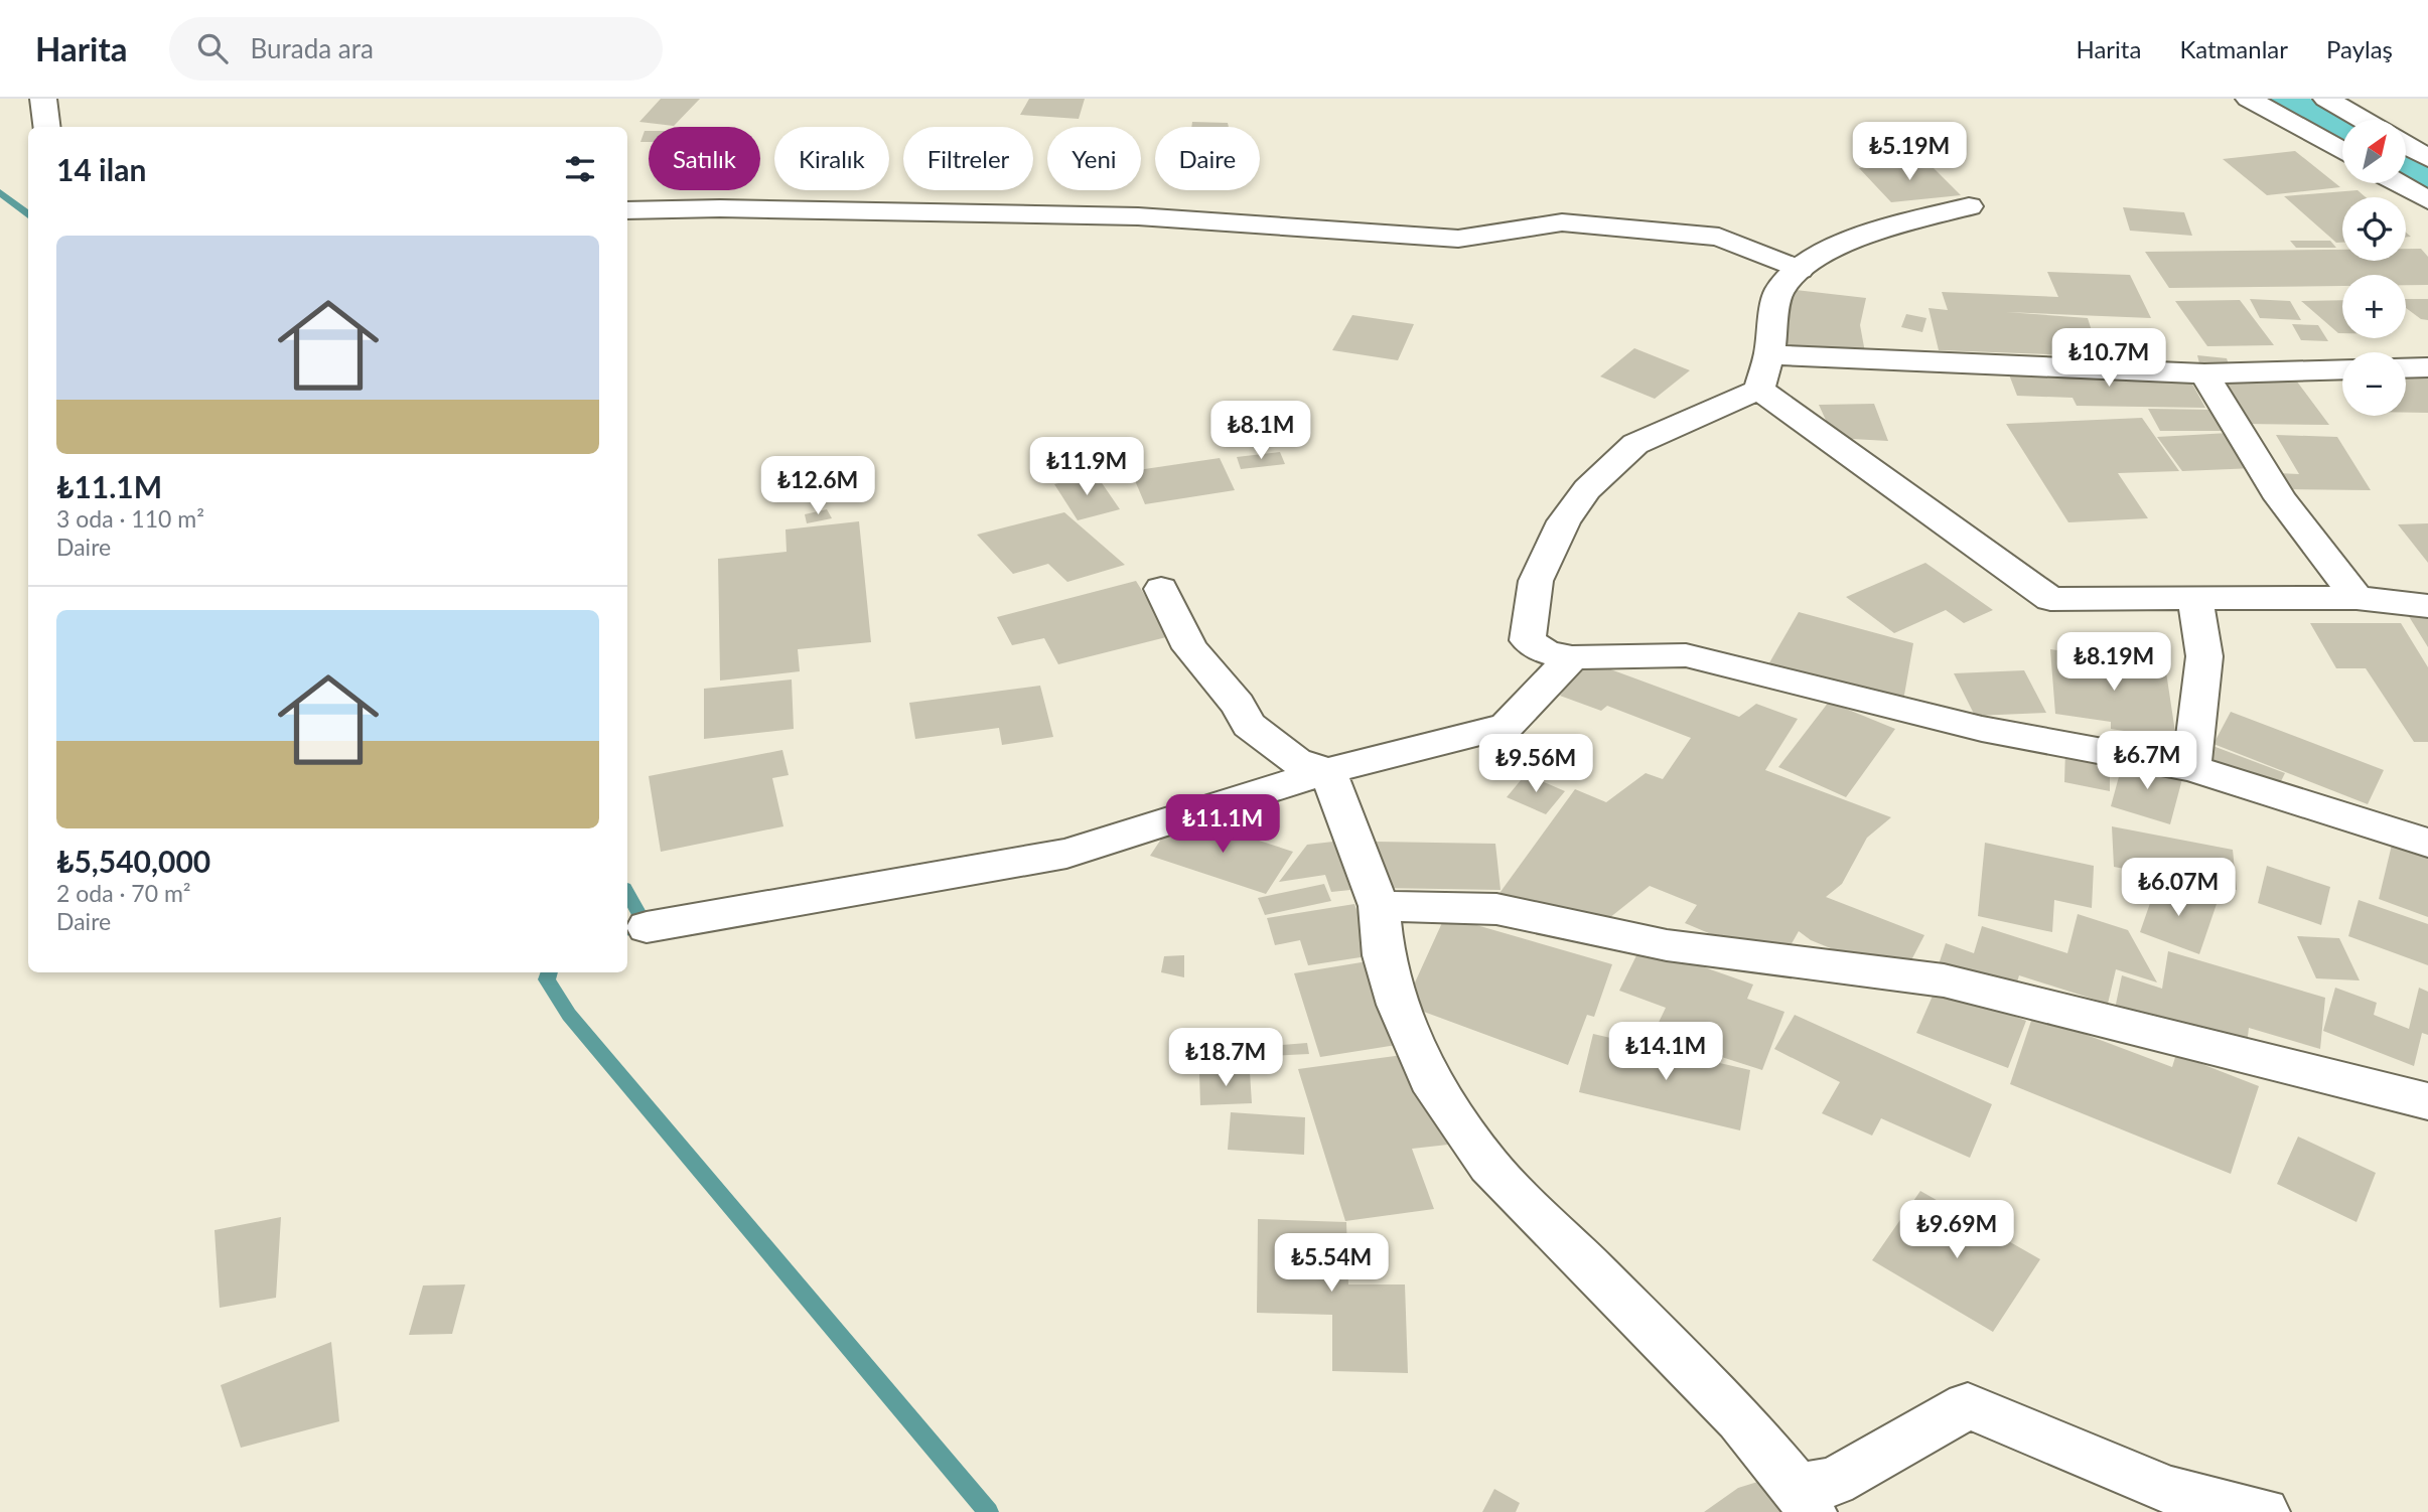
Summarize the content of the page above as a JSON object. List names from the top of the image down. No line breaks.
{"north":"top right","page":{"header":"Harita","search":"Burada ara","nav":["Harita","Katmanlar","Paylaş"],"map_buttons":["+","−"],"price":["₺5.19M","₺10.7M","₺8.1M","₺11.9M","₺12.6M","₺8.19M","₺6.7M","₺9.56M","₺11.1M","₺6.07M","₺14.1M","₺18.7M","₺9.69M","₺5.54M"],"chip":["Satılık","Kiralık","Filtreler","Yeni","Daire"],"heading":"14 ilan","list":[{"name":"₺11.1M","note":"3 oda · 110 m² · Daire"},{"name":"₺5,540,000","note":"2 oda · 70 m² · Daire"}]}}
